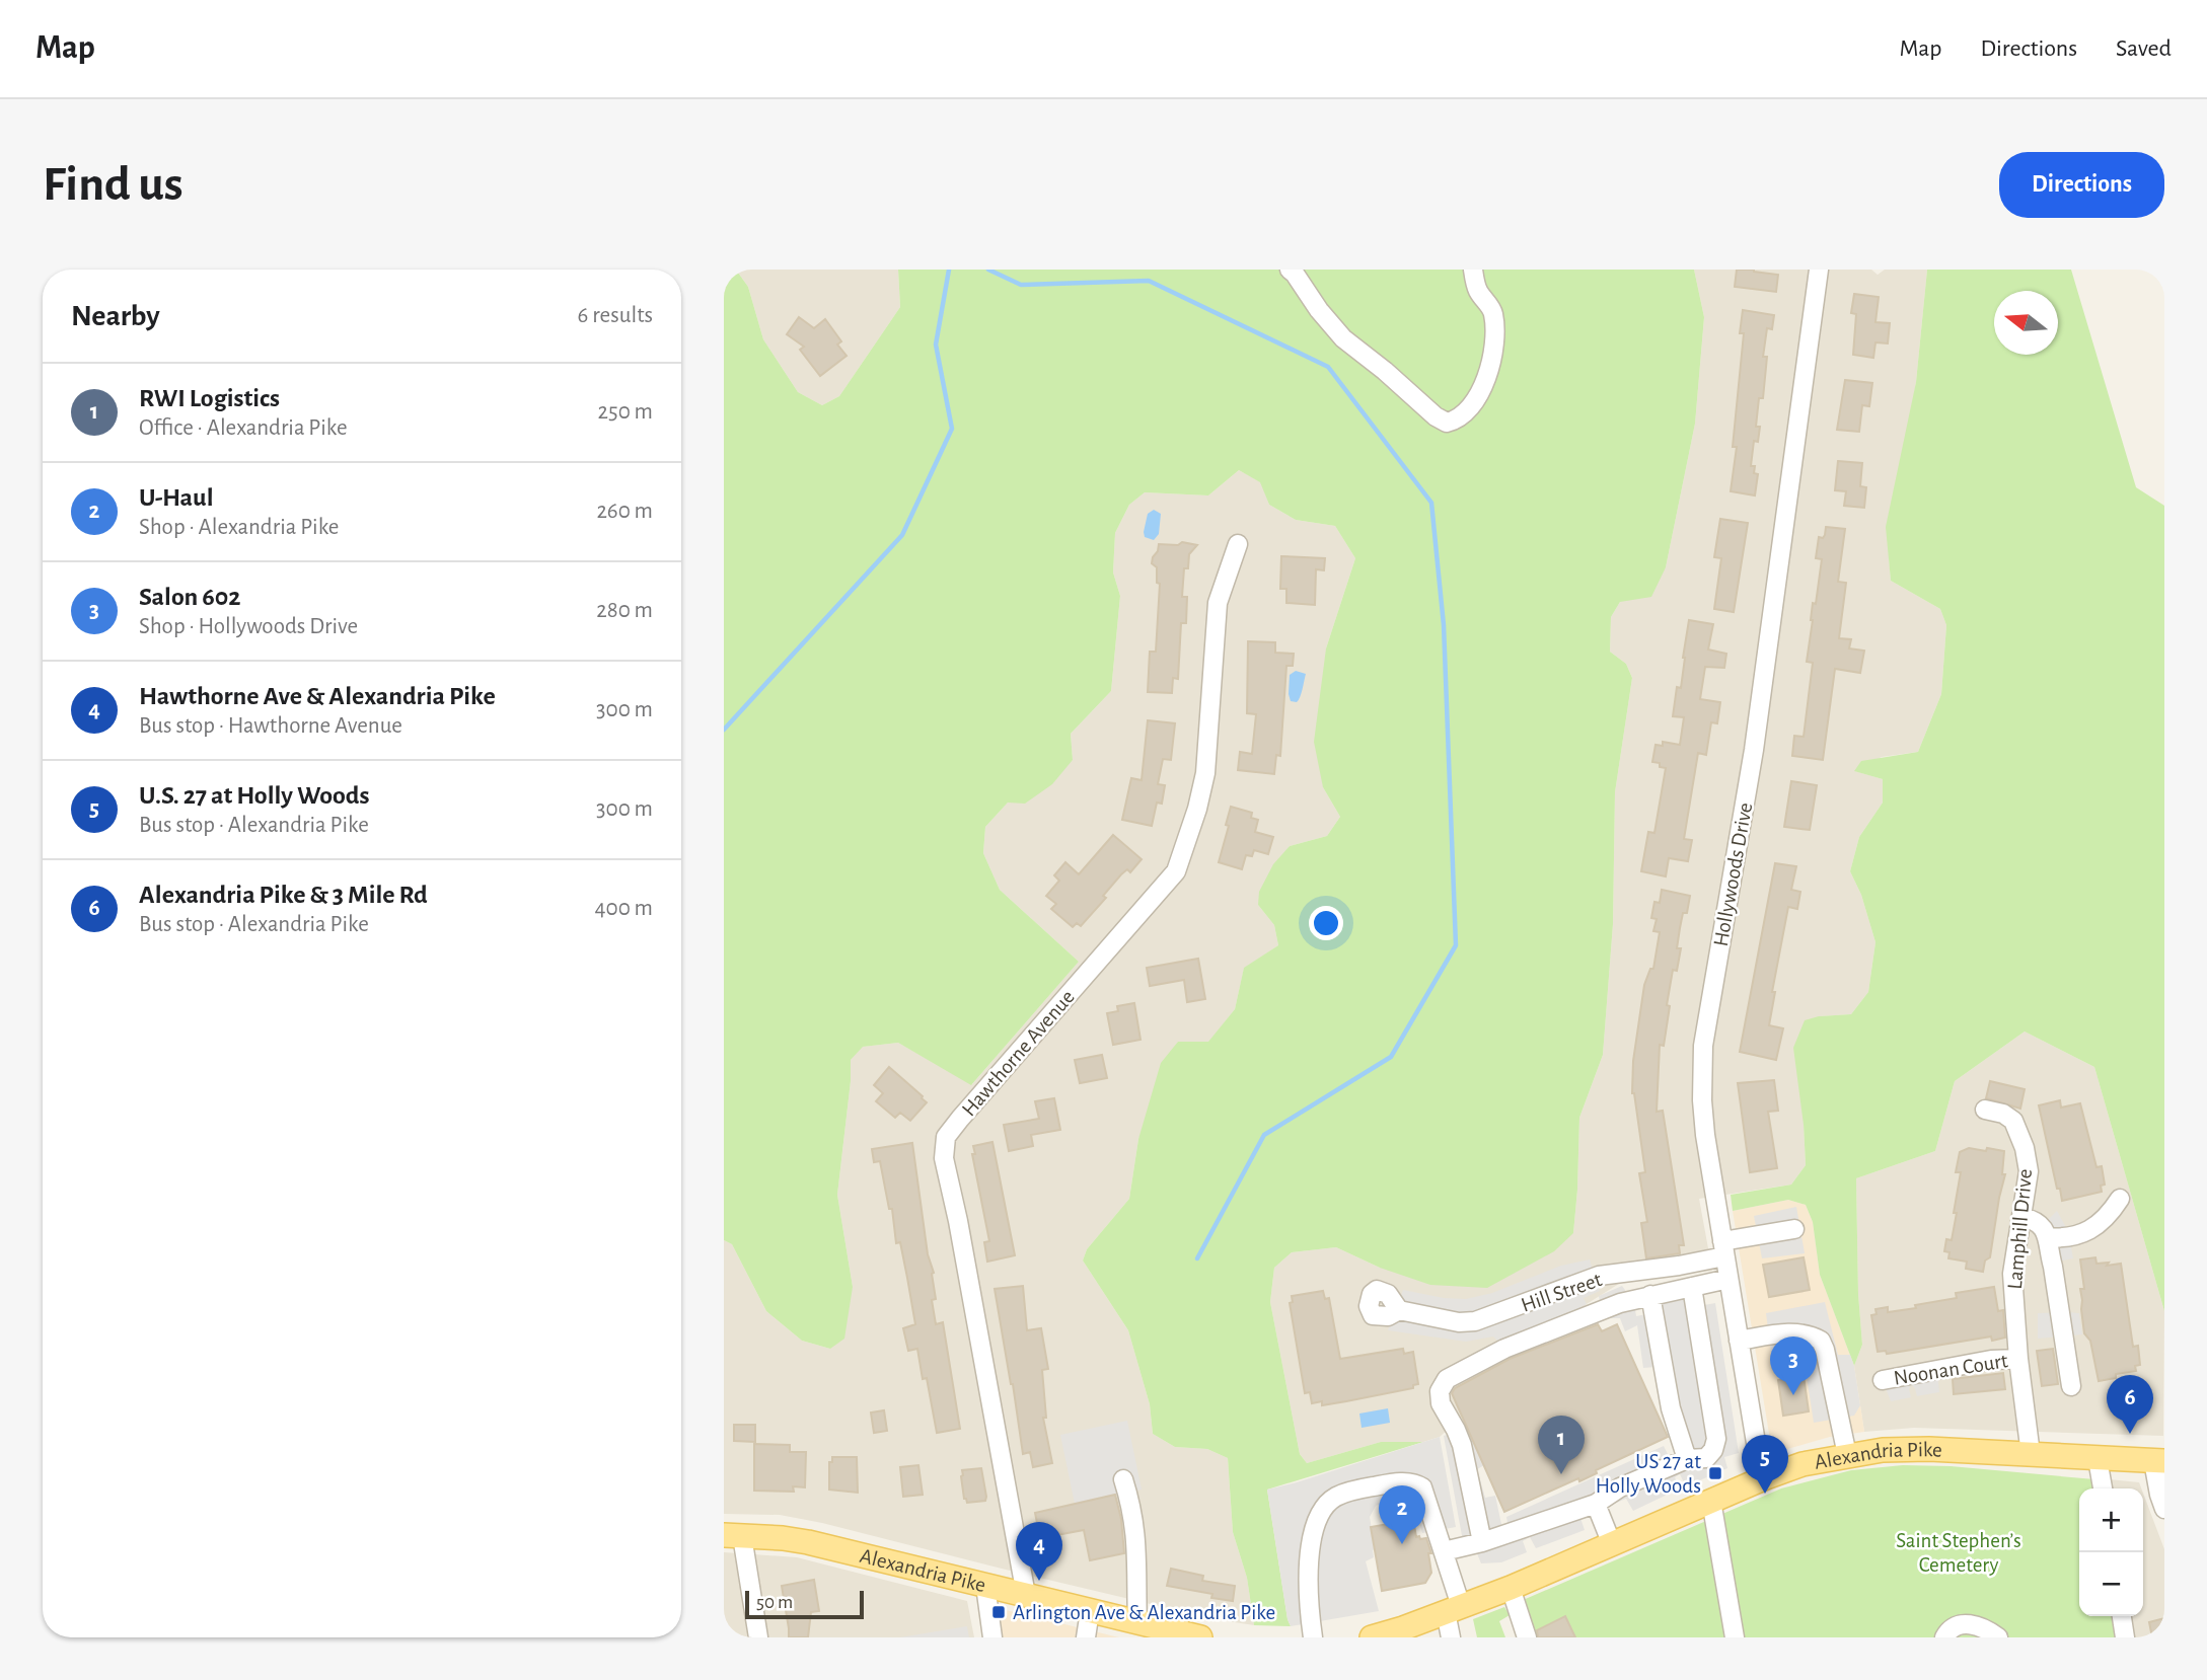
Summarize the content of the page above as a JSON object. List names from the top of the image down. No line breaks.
{"streets":{"main road":["Alexandria Pike"],"street":["Hollywoods Drive","Hawthorne Avenue","Lamphill Drive","Hill Street","Noonan Court"]},"crossings":[["Hollywoods Drive","Hill Street"],["Hollywoods Drive","Alexandria Pike"],["Hawthorne Avenue","Alexandria Pike"],["Lamphill Drive","Noonan Court"],["Lamphill Drive","Alexandria Pike"]],"parks":["Saint Stephen’s Cemetery"],"places":{"transit":["US 27 at Holly Woods","Arlington Ave & Alexandria Pike"]},"scale_bar":"50 m","north":"left","page":{"header":"Map","nav":["Map","Directions","Saved"],"buttons":"Directions","title":"Find us","heading":["Nearby","6 results"],"list":[{"mark":"1","name":"RWI Logistics","note":"Office · Alexandria Pike","value":"250 m"},{"mark":"2","name":"U-Haul","note":"Shop · Alexandria Pike","value":"260 m"},{"mark":"3","name":"Salon 602","note":"Shop · Hollywoods Drive","value":"280 m"},{"mark":"4","name":"Hawthorne Ave & Alexandria Pike","note":"Bus stop · Hawthorne Avenue","value":"300 m"},{"mark":"5","name":"U.S. 27 at Holly Woods","note":"Bus stop · Alexandria Pike","value":"300 m"},{"mark":"6","name":"Alexandria Pike & 3 Mile Rd","note":"Bus stop · Alexandria Pike","value":"400 m"}],"pins":["3","6","1","5","2","4"],"map_buttons":["+","−"],"scale":"50 m"}}
